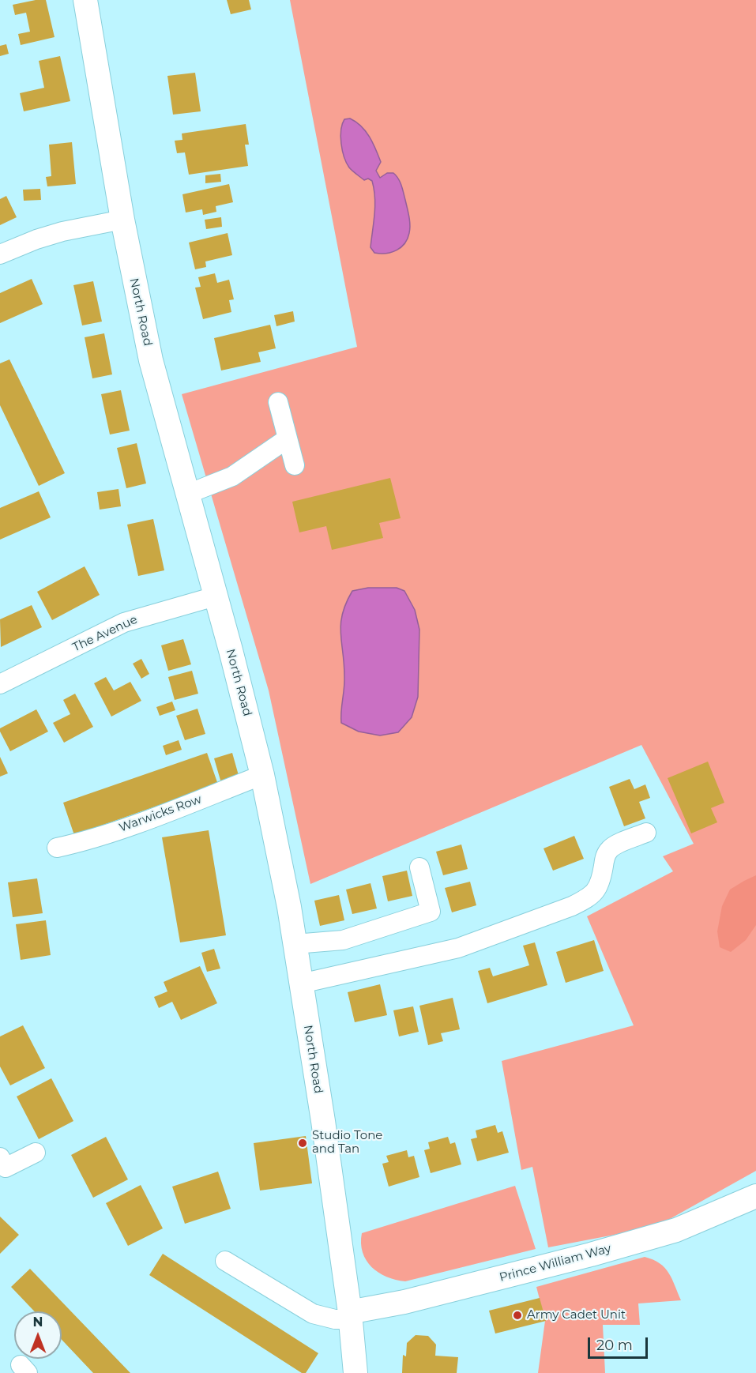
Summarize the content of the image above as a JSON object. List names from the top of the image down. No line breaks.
{"streets":{"street":["North Road","The Avenue","Warwicks Row","Prince William Way"]},"crossings":[["North Road","The Avenue"],["North Road","Warwicks Row"],["North Road","Prince William Way"]],"places":["Studio Tone and Tan","Army Cadet Unit"],"scale_bar":"20 m","north":"top"}
